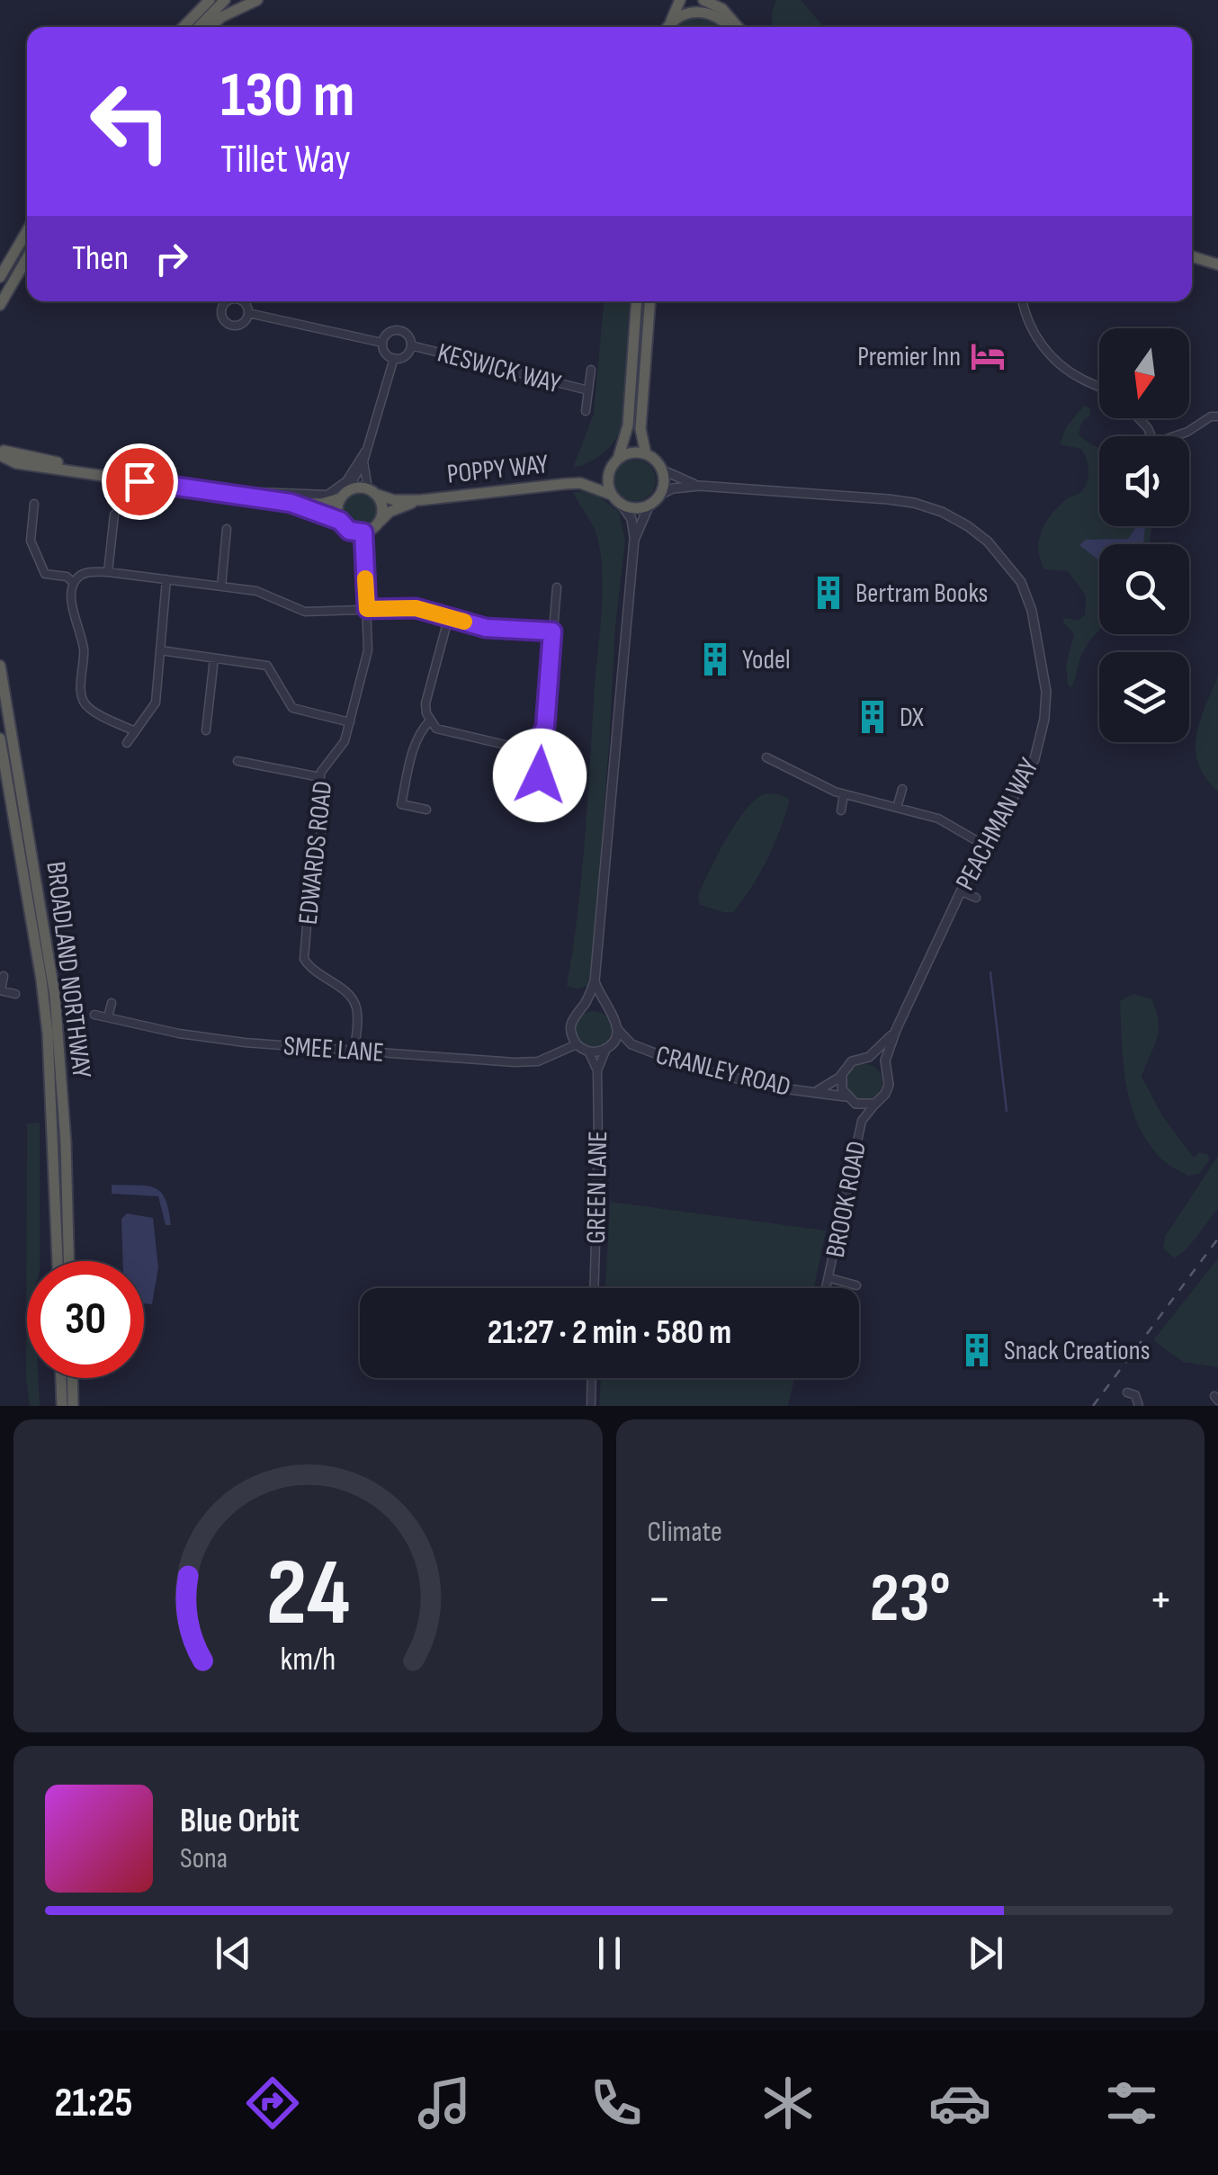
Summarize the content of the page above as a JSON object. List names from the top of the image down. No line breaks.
{"streets":{"highway":["POPPY WAY","BROADLAND NORTHWAY"],"street":["KESWICK WAY","PEACHMAN WAY","EDWARDS ROAD","SMEE LANE","CRANLEY ROAD","GREEN LANE","BROOK ROAD"]},"crossings":[["POPPY WAY","PEACHMAN WAY"],["POPPY WAY","EDWARDS ROAD"],["PEACHMAN WAY","CRANLEY ROAD"],["PEACHMAN WAY","BROOK ROAD"],["EDWARDS ROAD","SMEE LANE"],["SMEE LANE","CRANLEY ROAD"],["SMEE LANE","GREEN LANE"],["CRANLEY ROAD","GREEN LANE"],["CRANLEY ROAD","BROOK ROAD"]],"places":{"hotel":["Premier Inn"],"building":["Bertram Books","Yodel","DX","Snack Creations"]},"north":"bottom","page":{"turn":["130 m","Tillet Way"],"then":"Then","limit":"30","trip":"21:27 · 2 min · 580 m","tile":"Climate","heat":["−","23°","+"],"song":["Blue Orbit","Sona"],"tabs":"21:25","gauge":["24","km/h"]}}
